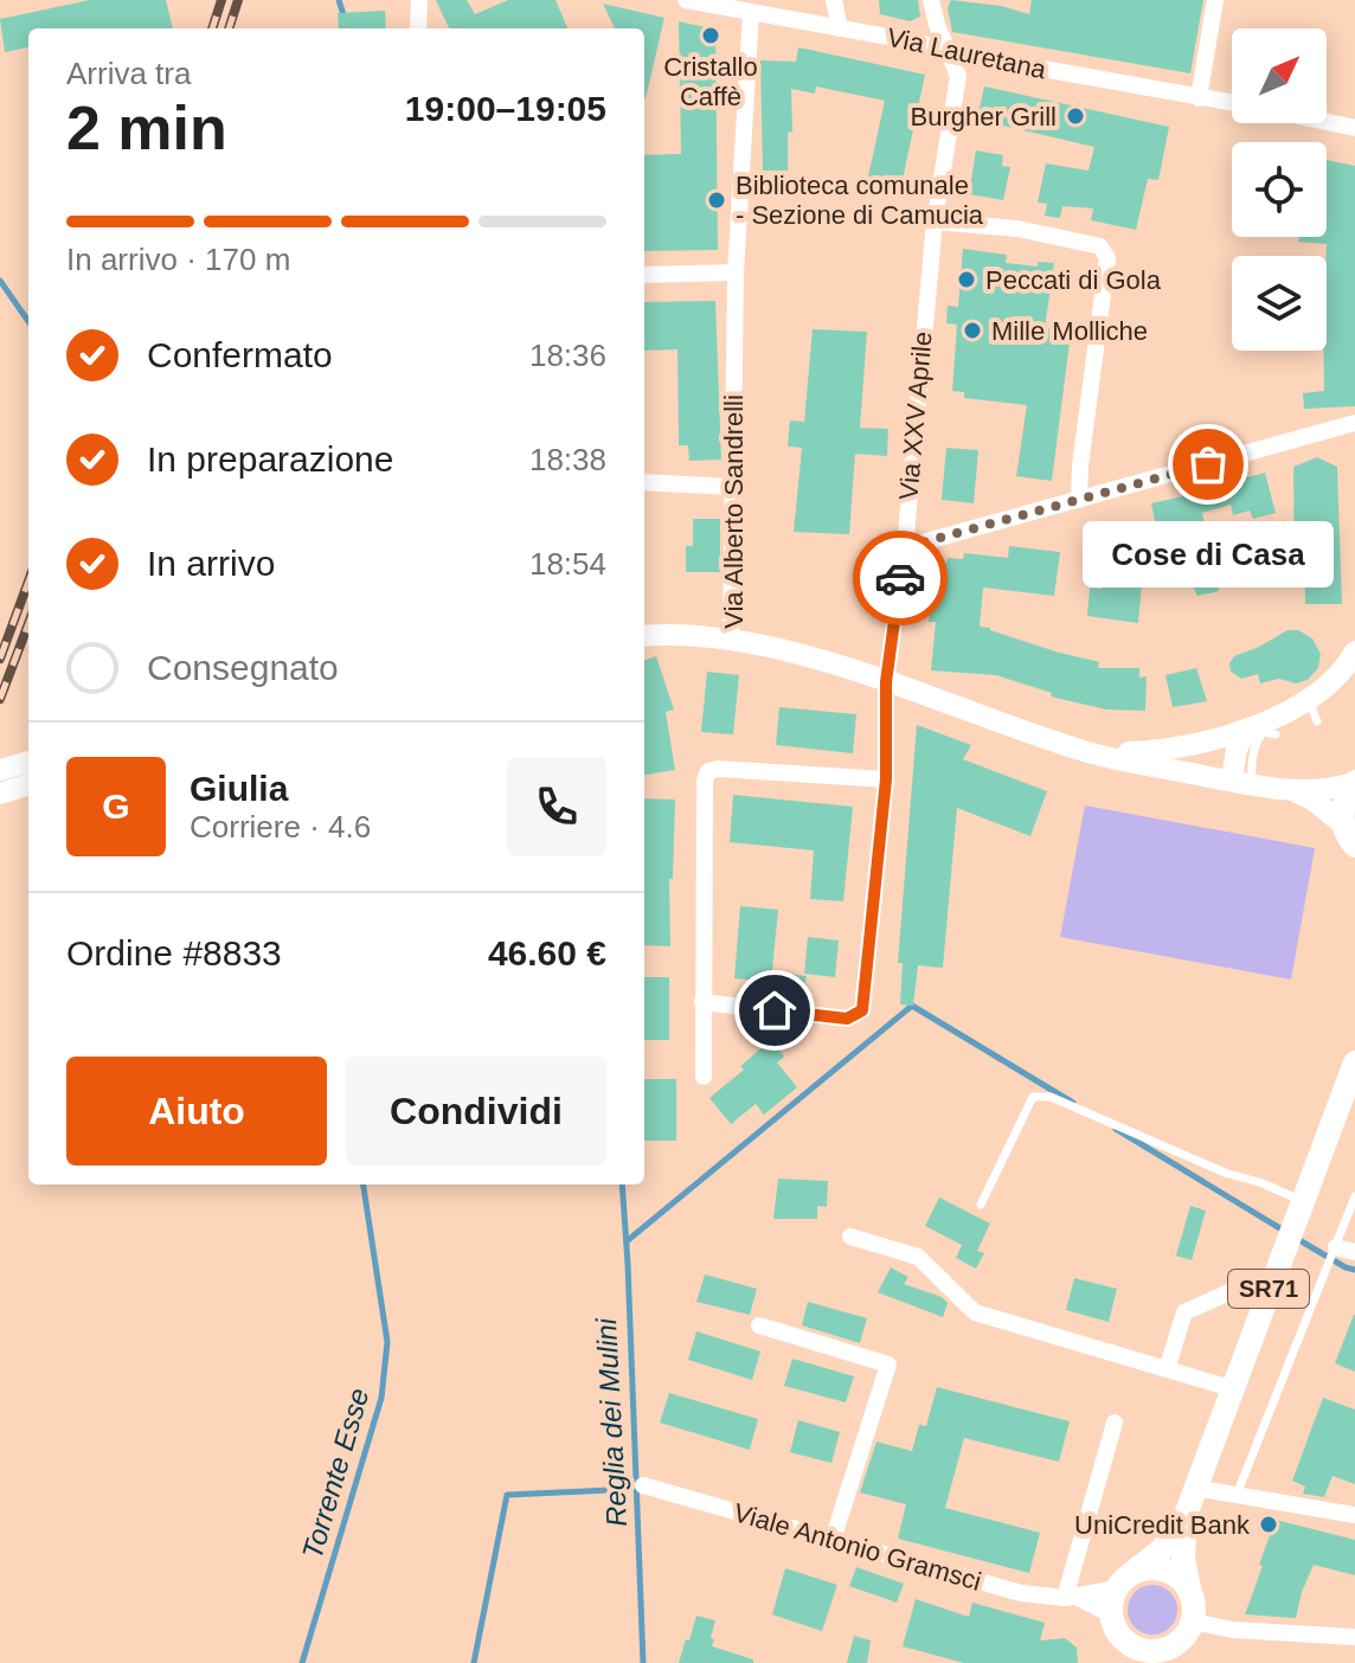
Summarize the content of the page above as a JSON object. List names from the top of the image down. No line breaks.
{"streets":{"main road":["SR71","Viale Antonio Gramsci"],"street":["Via Lauretana","Via XXV Aprile","Via Alberto Sandrelli"]},"crossings":[["Via Lauretana","Via XXV Aprile"],["Via Lauretana","Via Alberto Sandrelli"],["Via XXV Aprile","Via Alberto Sandrelli"],["SR71","Viale Antonio Gramsci"]],"water":["Reglia dei Mulini","Torrente Esse"],"places":["Cristallo Caffè","Burgher Grill","Biblioteca comunale - Sezione di Camucia","Peccati di Gola","Mille Molliche","Cose di Casa","UniCredit Bank"],"north":"top right","page":{"heading":["2 min","Arriva tra","19:00–19:05"],"panel":["Giulia","Corriere · 4.6","Ordine #8833","46.60 €"],"bar":"In arrivo · 170 m","list":[["Confermato","18:36"],["In preparazione","18:38"],["In arrivo","18:54"],"Consegnato"],"bubble":"Cose di Casa","round":"G","buttons":["Aiuto","Condividi"]}}
